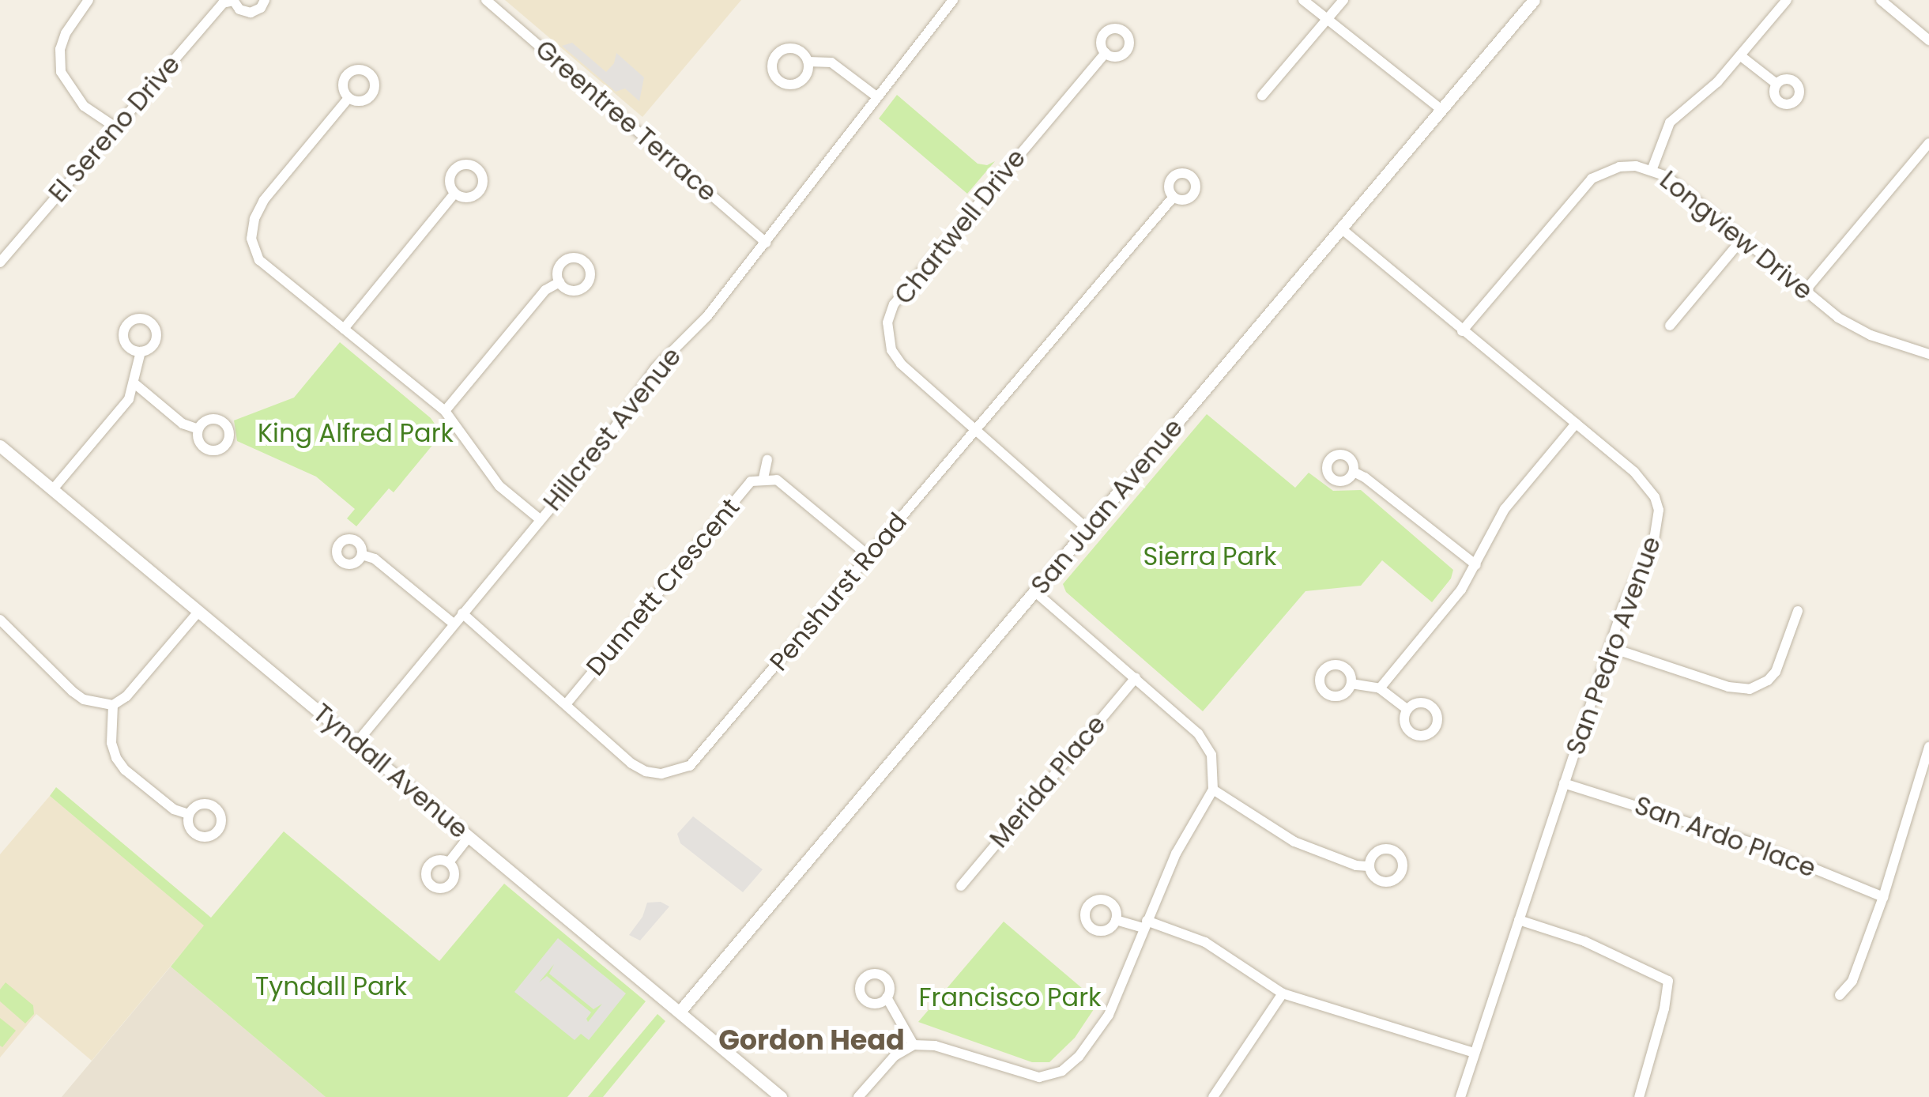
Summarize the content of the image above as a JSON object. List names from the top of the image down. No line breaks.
{"streets":{"street":["Greentree Terrace","El Sereno Drive","Chartwell Drive","Longview Drive","Hillcrest Avenue","San Juan Avenue","Dunnett Crescent","Penshurst Road","San Pedro Avenue","Tyndall Avenue","Merida Place","San Ardo Place"]},"crossings":[["Greentree Terrace","Hillcrest Avenue"],["Chartwell Drive","San Juan Avenue"],["Chartwell Drive","Penshurst Road"],["Longview Drive","San Pedro Avenue"],["Hillcrest Avenue","Penshurst Road"],["Hillcrest Avenue","Tyndall Avenue"],["San Juan Avenue","San Pedro Avenue"],["San Juan Avenue","Tyndall Avenue"],["Dunnett Crescent","Penshurst Road"],["San Pedro Avenue","San Ardo Place"]],"districts":["Gordon Head"],"parks":["King Alfred Park","Sierra Park","Tyndall Park","Francisco Park"]}
